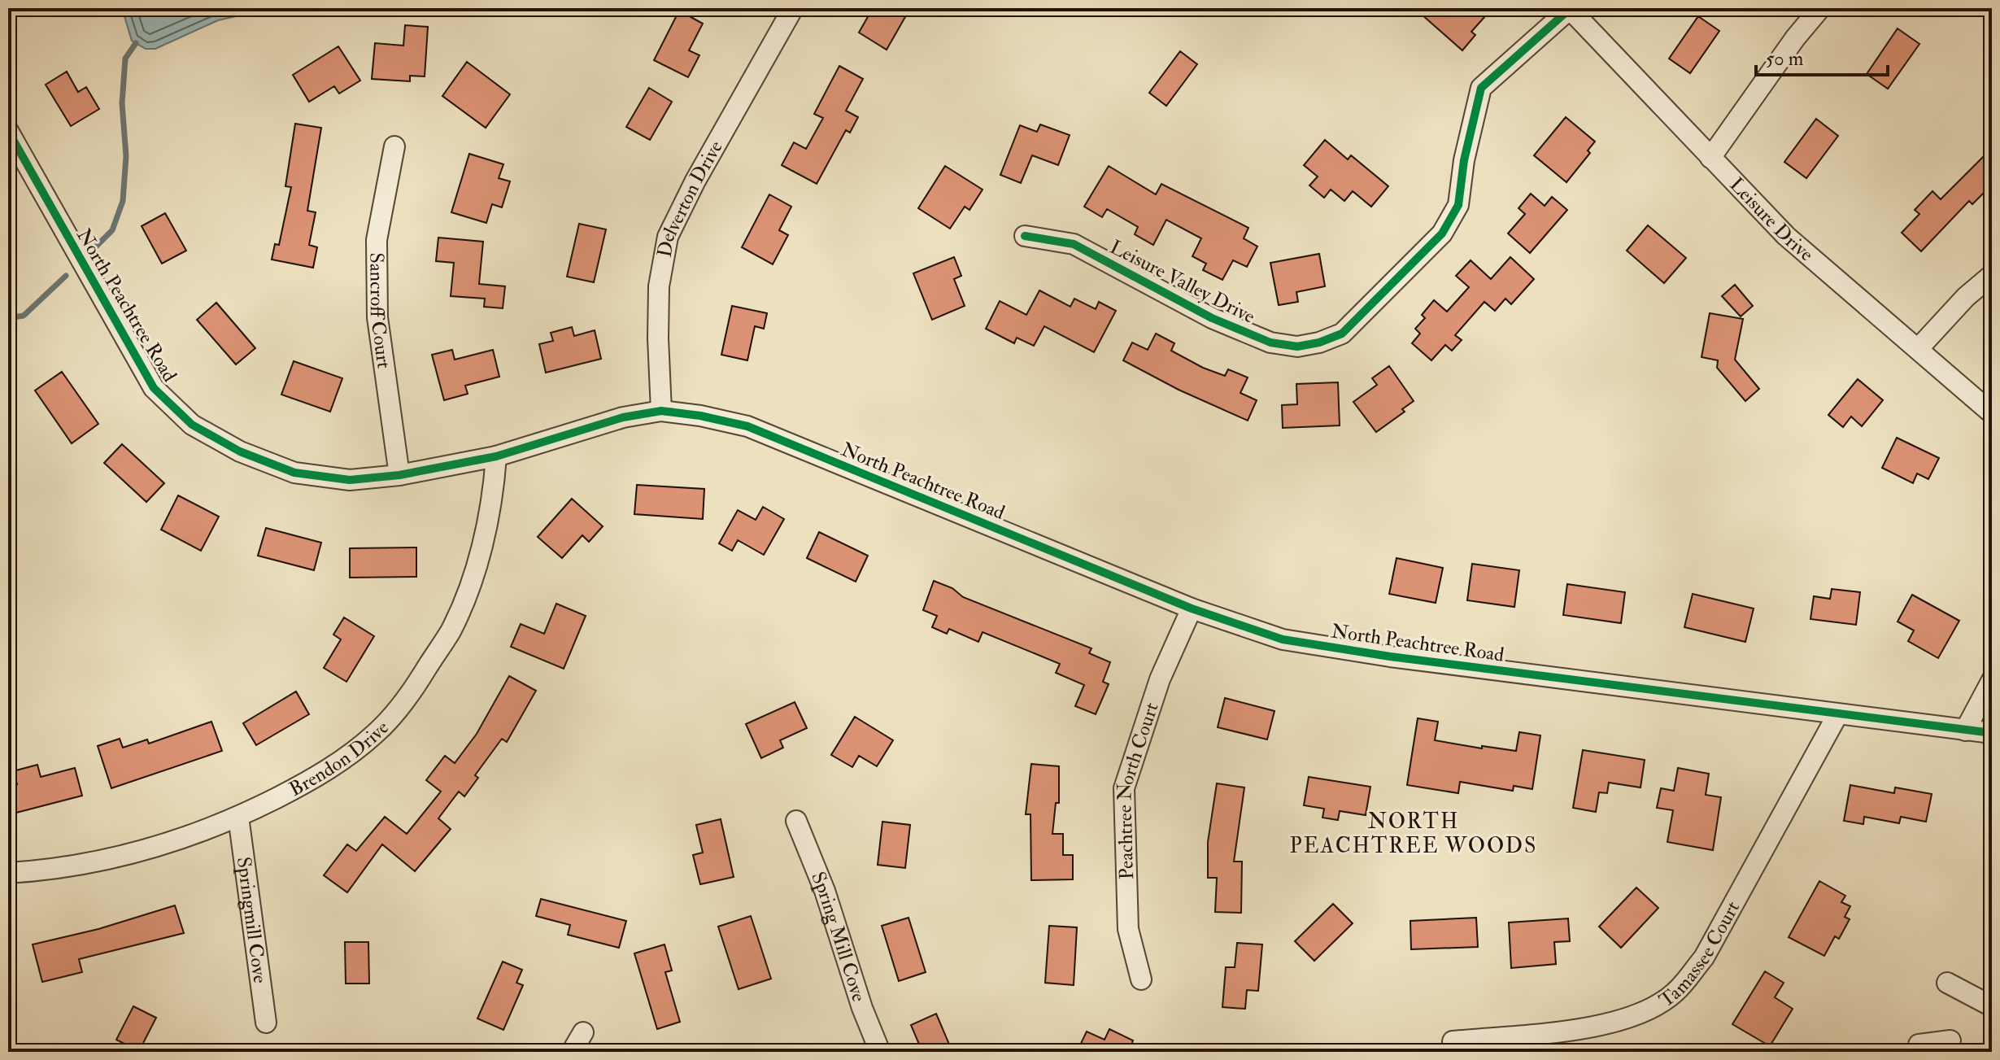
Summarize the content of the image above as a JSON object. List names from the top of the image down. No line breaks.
{"streets":{"street":["Delverton Drive","Leisure Drive","Leisure Valley Drive","North Peachtree Road","Sancroff Court","Brendon Drive","Peachtree North Court","Springmill Cove","Spring Mill Cove","Tamassee Court"]},"crossings":[["Delverton Drive","North Peachtree Road"],["Leisure Drive","Leisure Valley Drive"],["North Peachtree Road","Sancroff Court"],["North Peachtree Road","Brendon Drive"],["North Peachtree Road","Peachtree North Court"],["North Peachtree Road","Tamassee Court"],["Brendon Drive","Springmill Cove"]],"districts":["NORTH PEACHTREE WOODS"],"scale_bar":"50 m"}
